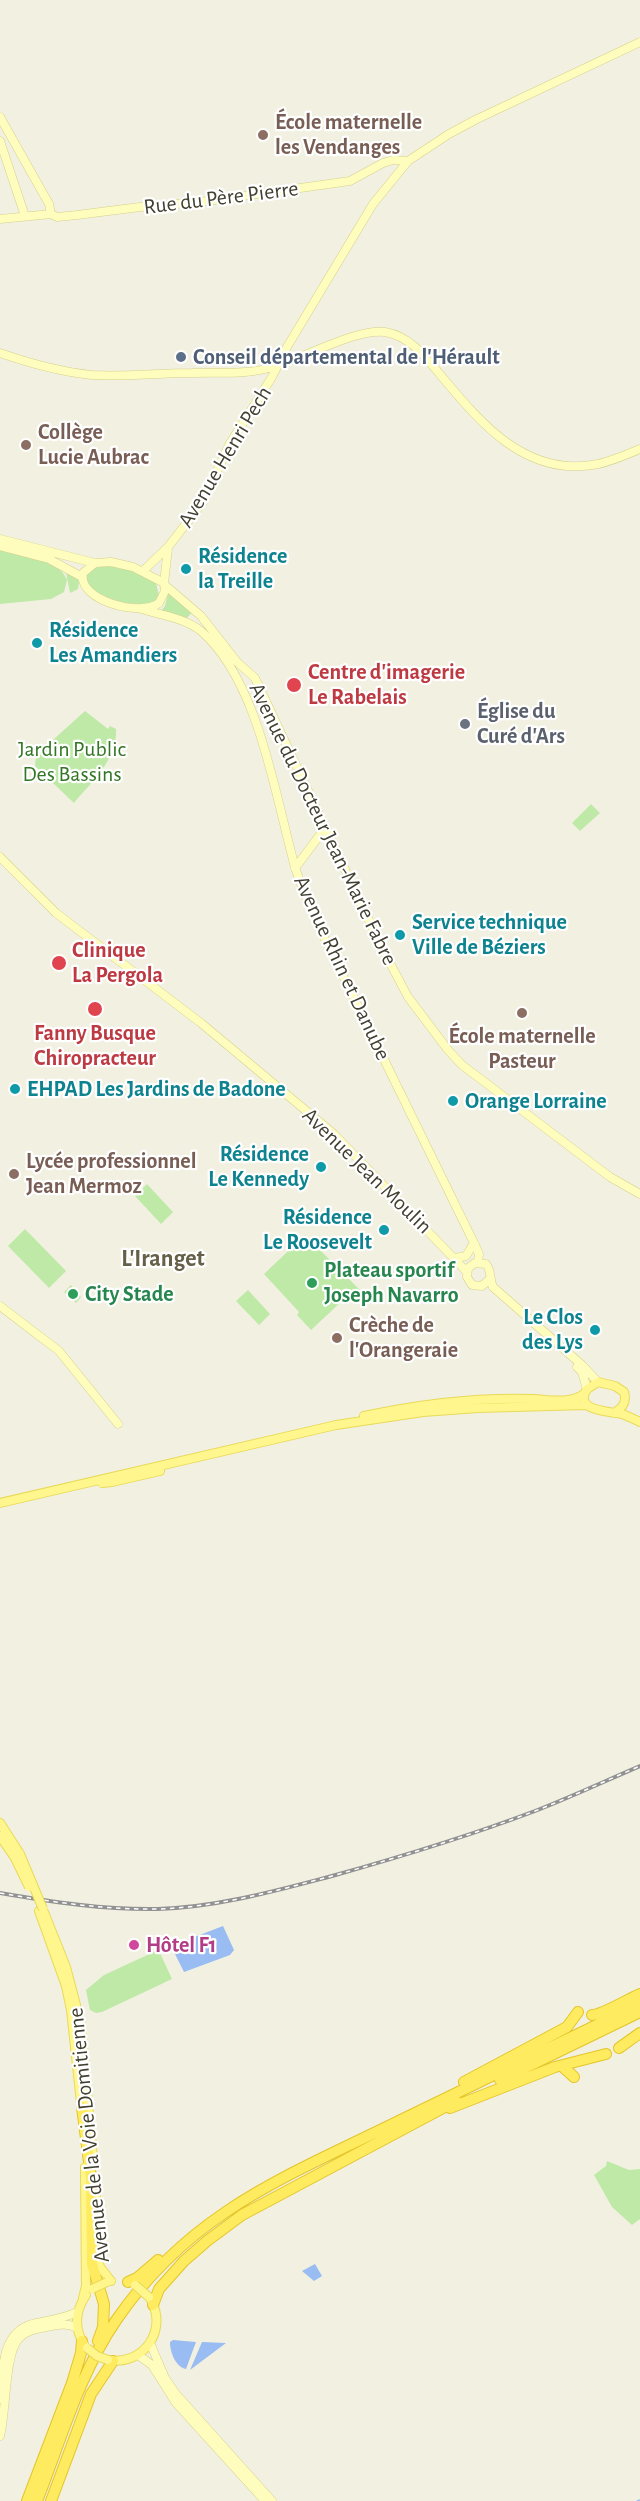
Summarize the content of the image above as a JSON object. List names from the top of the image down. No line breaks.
{"streets":{"main road":["Avenue de la Voie Domitienne"],"street":["Rue du Père Pierre","Avenue Henri Pech","Avenue du Docteur Jean-Marie Fabre","Avenue Rhin et Danube","Avenue Jean Moulin"]},"crossings":[["Avenue Henri Pech","Avenue du Docteur Jean-Marie Fabre"],["Avenue Rhin et Danube","Avenue Jean Moulin"]],"districts":["L'Iranget"],"parks":["Jardin Public Des Bassins"],"places":["École maternelle les Vendanges","Conseil départemental de l'Hérault","Collège Lucie Aubrac","Résidence la Treille","Résidence Les Amandiers","Centre d'imagerie Le Rabelais","Église du Curé d'Ars","Service technique Ville de Béziers","Clinique La Pergola","Fanny Busque Chiropracteur","École maternelle Pasteur","EHPAD Les Jardins de Badone","Orange Lorraine","Résidence Le Kennedy","Lycée professionnel Jean Mermoz","Résidence Le Roosevelt","Plateau sportif Joseph Navarro","City Stade","Le Clos des Lys","Crèche de l'Orangeraie","Hôtel F1"]}
